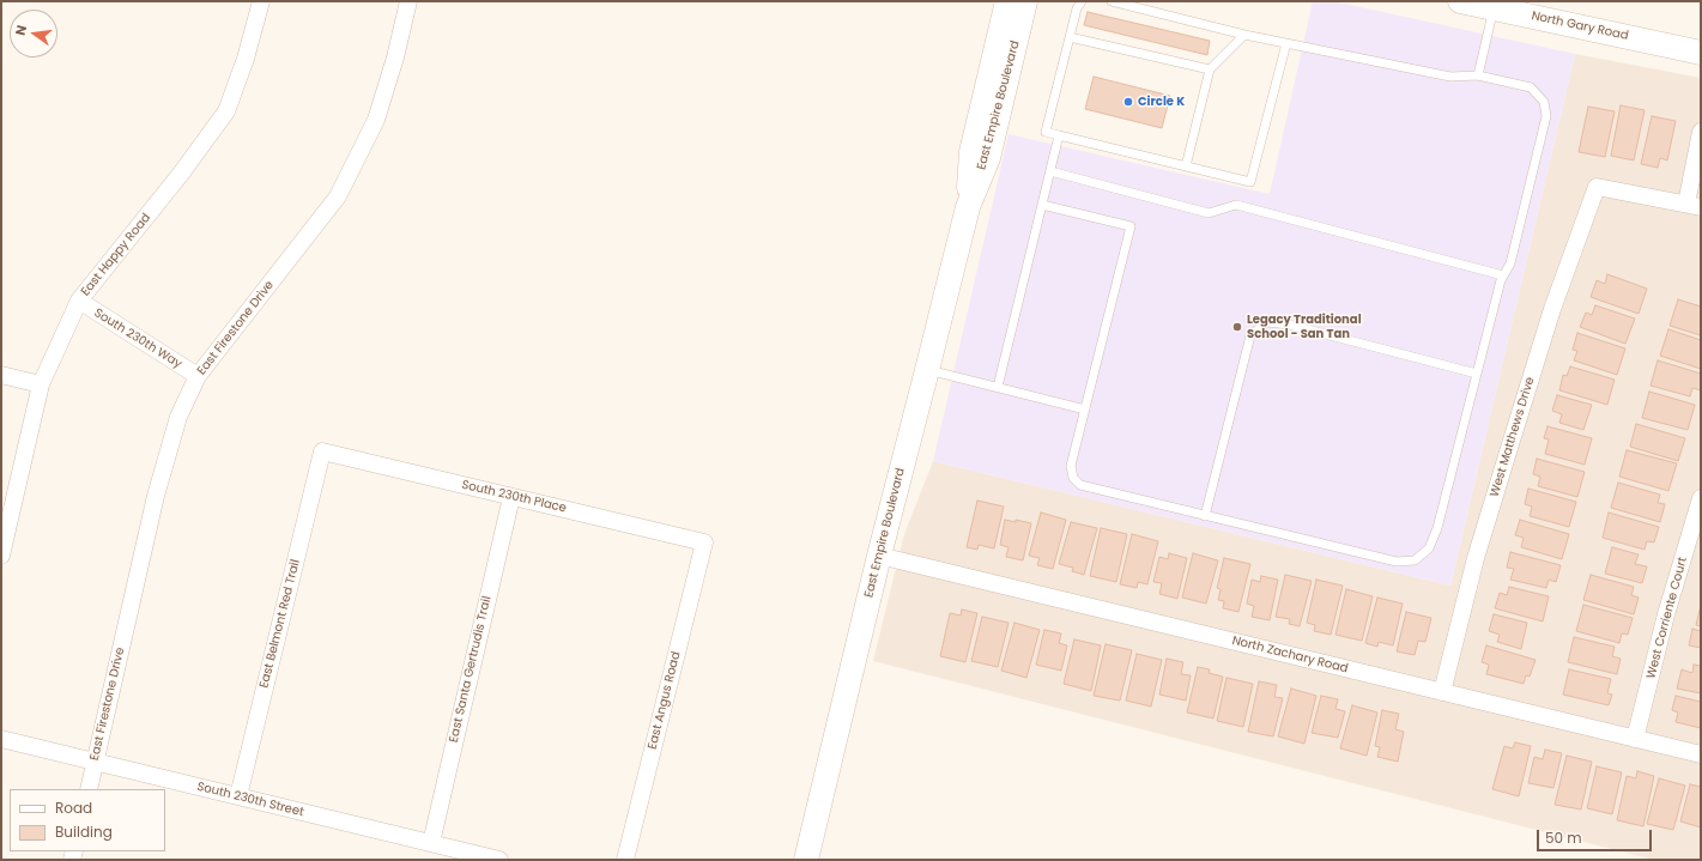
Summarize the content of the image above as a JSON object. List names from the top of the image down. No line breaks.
{"streets":{"street":["North Gary Road","East Empire Boulevard","East Happy Road","East Firestone Drive","South 230th Way","West Matthews Drive","South 230th Place","West Corriente Court","East Belmont Red Trail","North Zachary Road","East Santa Gertrudis Trail","East Angus Road","South 230th Street"]},"crossings":[["East Empire Boulevard","North Zachary Road"],["East Happy Road","South 230th Way"],["East Firestone Drive","South 230th Way"],["East Firestone Drive","South 230th Street"],["West Matthews Drive","North Zachary Road"],["South 230th Place","East Belmont Red Trail"],["South 230th Place","East Santa Gertrudis Trail"],["South 230th Place","East Angus Road"],["West Corriente Court","North Zachary Road"],["East Belmont Red Trail","South 230th Street"],["East Santa Gertrudis Trail","South 230th Street"]],"places":["Circle K","Legacy Traditional School - San Tan"],"legend":["Road","Building"],"scale_bar":"50 m","north":"left"}
